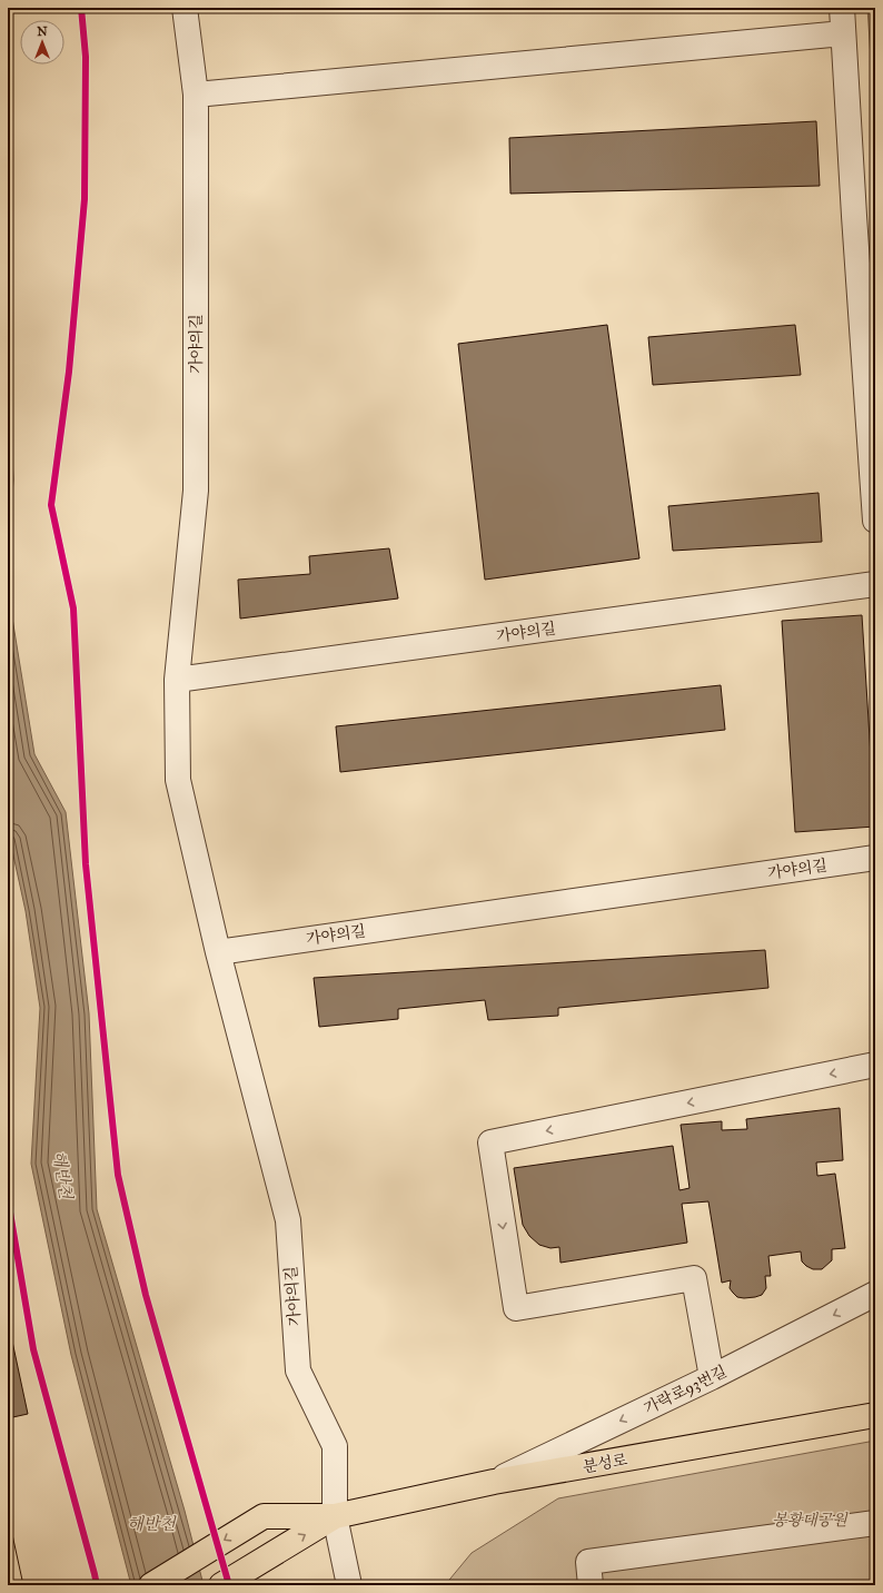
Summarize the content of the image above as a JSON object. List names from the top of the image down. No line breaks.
{"streets":{"main road":["분성로"],"street":["가야의길","가락로93번길"]},"crossings":[["가야의길","분성로"],["가락로93번길","분성로"]],"water":["해반천"],"parks":["봉황대공원"],"north":"top"}
